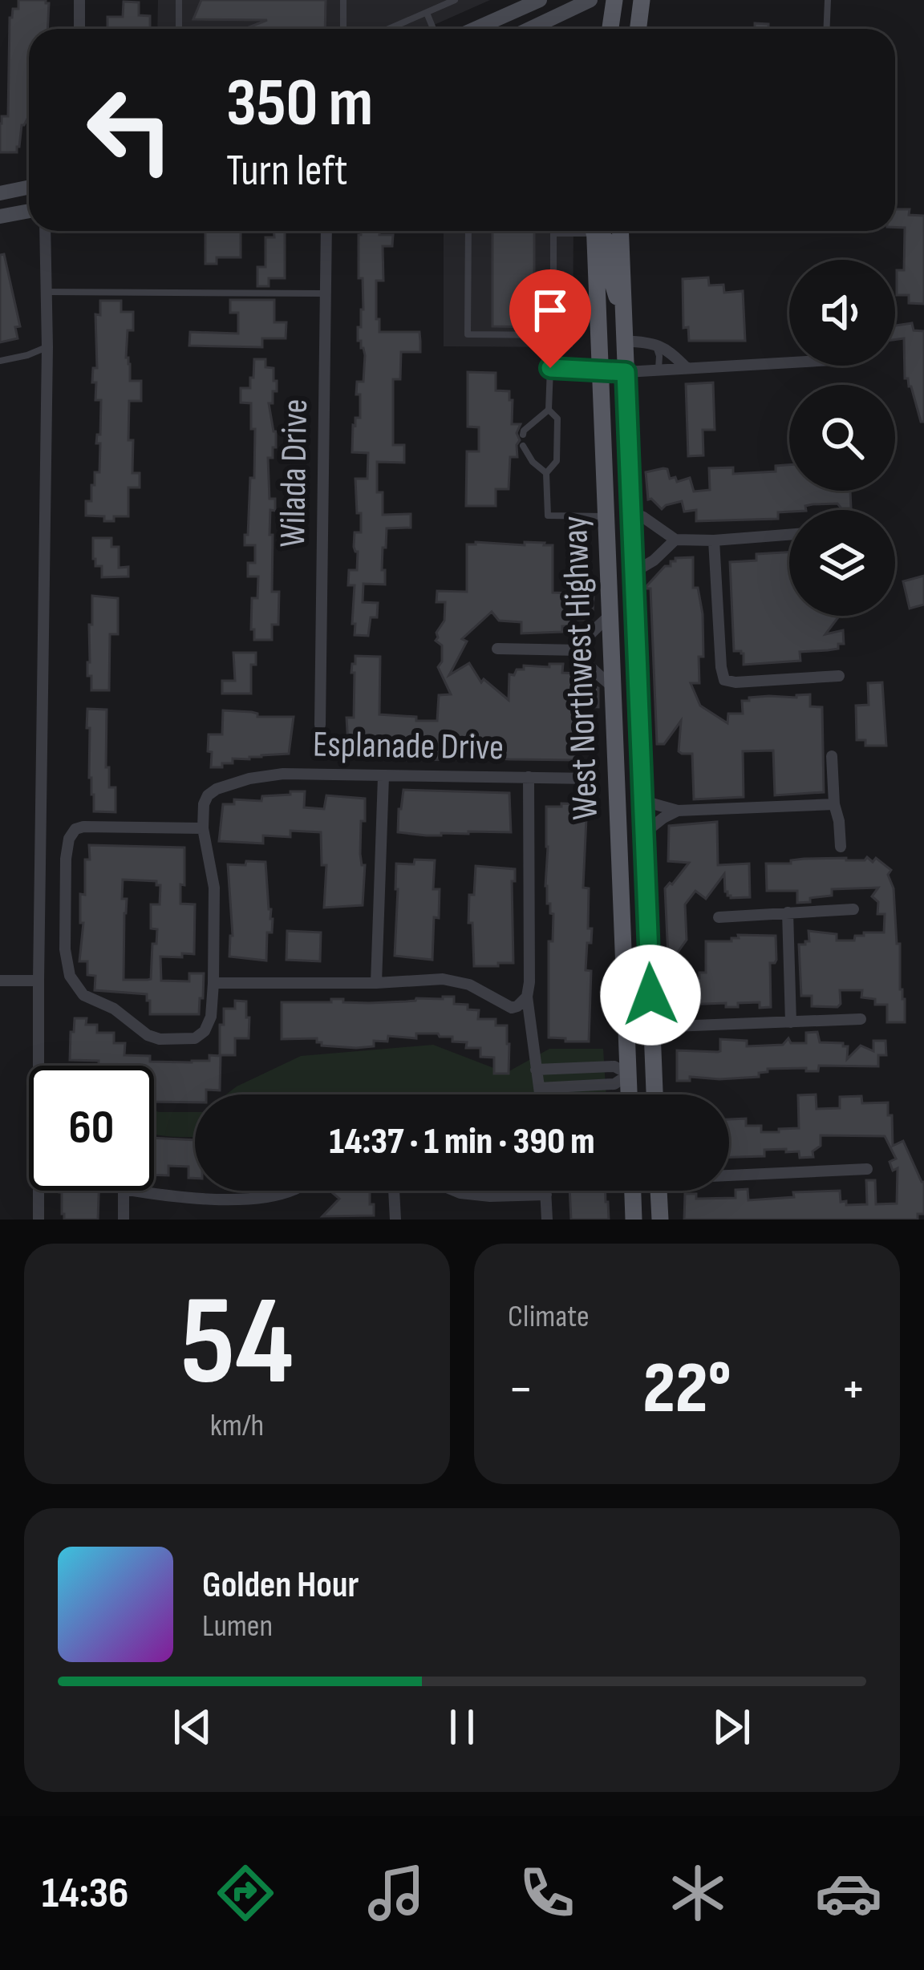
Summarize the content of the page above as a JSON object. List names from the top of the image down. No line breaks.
{"streets":{"main road":["West Northwest Highway"],"street":["Wilada Drive","Esplanade Drive"]},"page":{"turn":["350 m","Turn left"],"limit":"60","trip":"14:37 · 1 min · 390 m","tile":[["54","km/h"],"Climate"],"heat":["−","22°","+"],"song":["Golden Hour","Lumen"],"tabs":"14:36"}}
